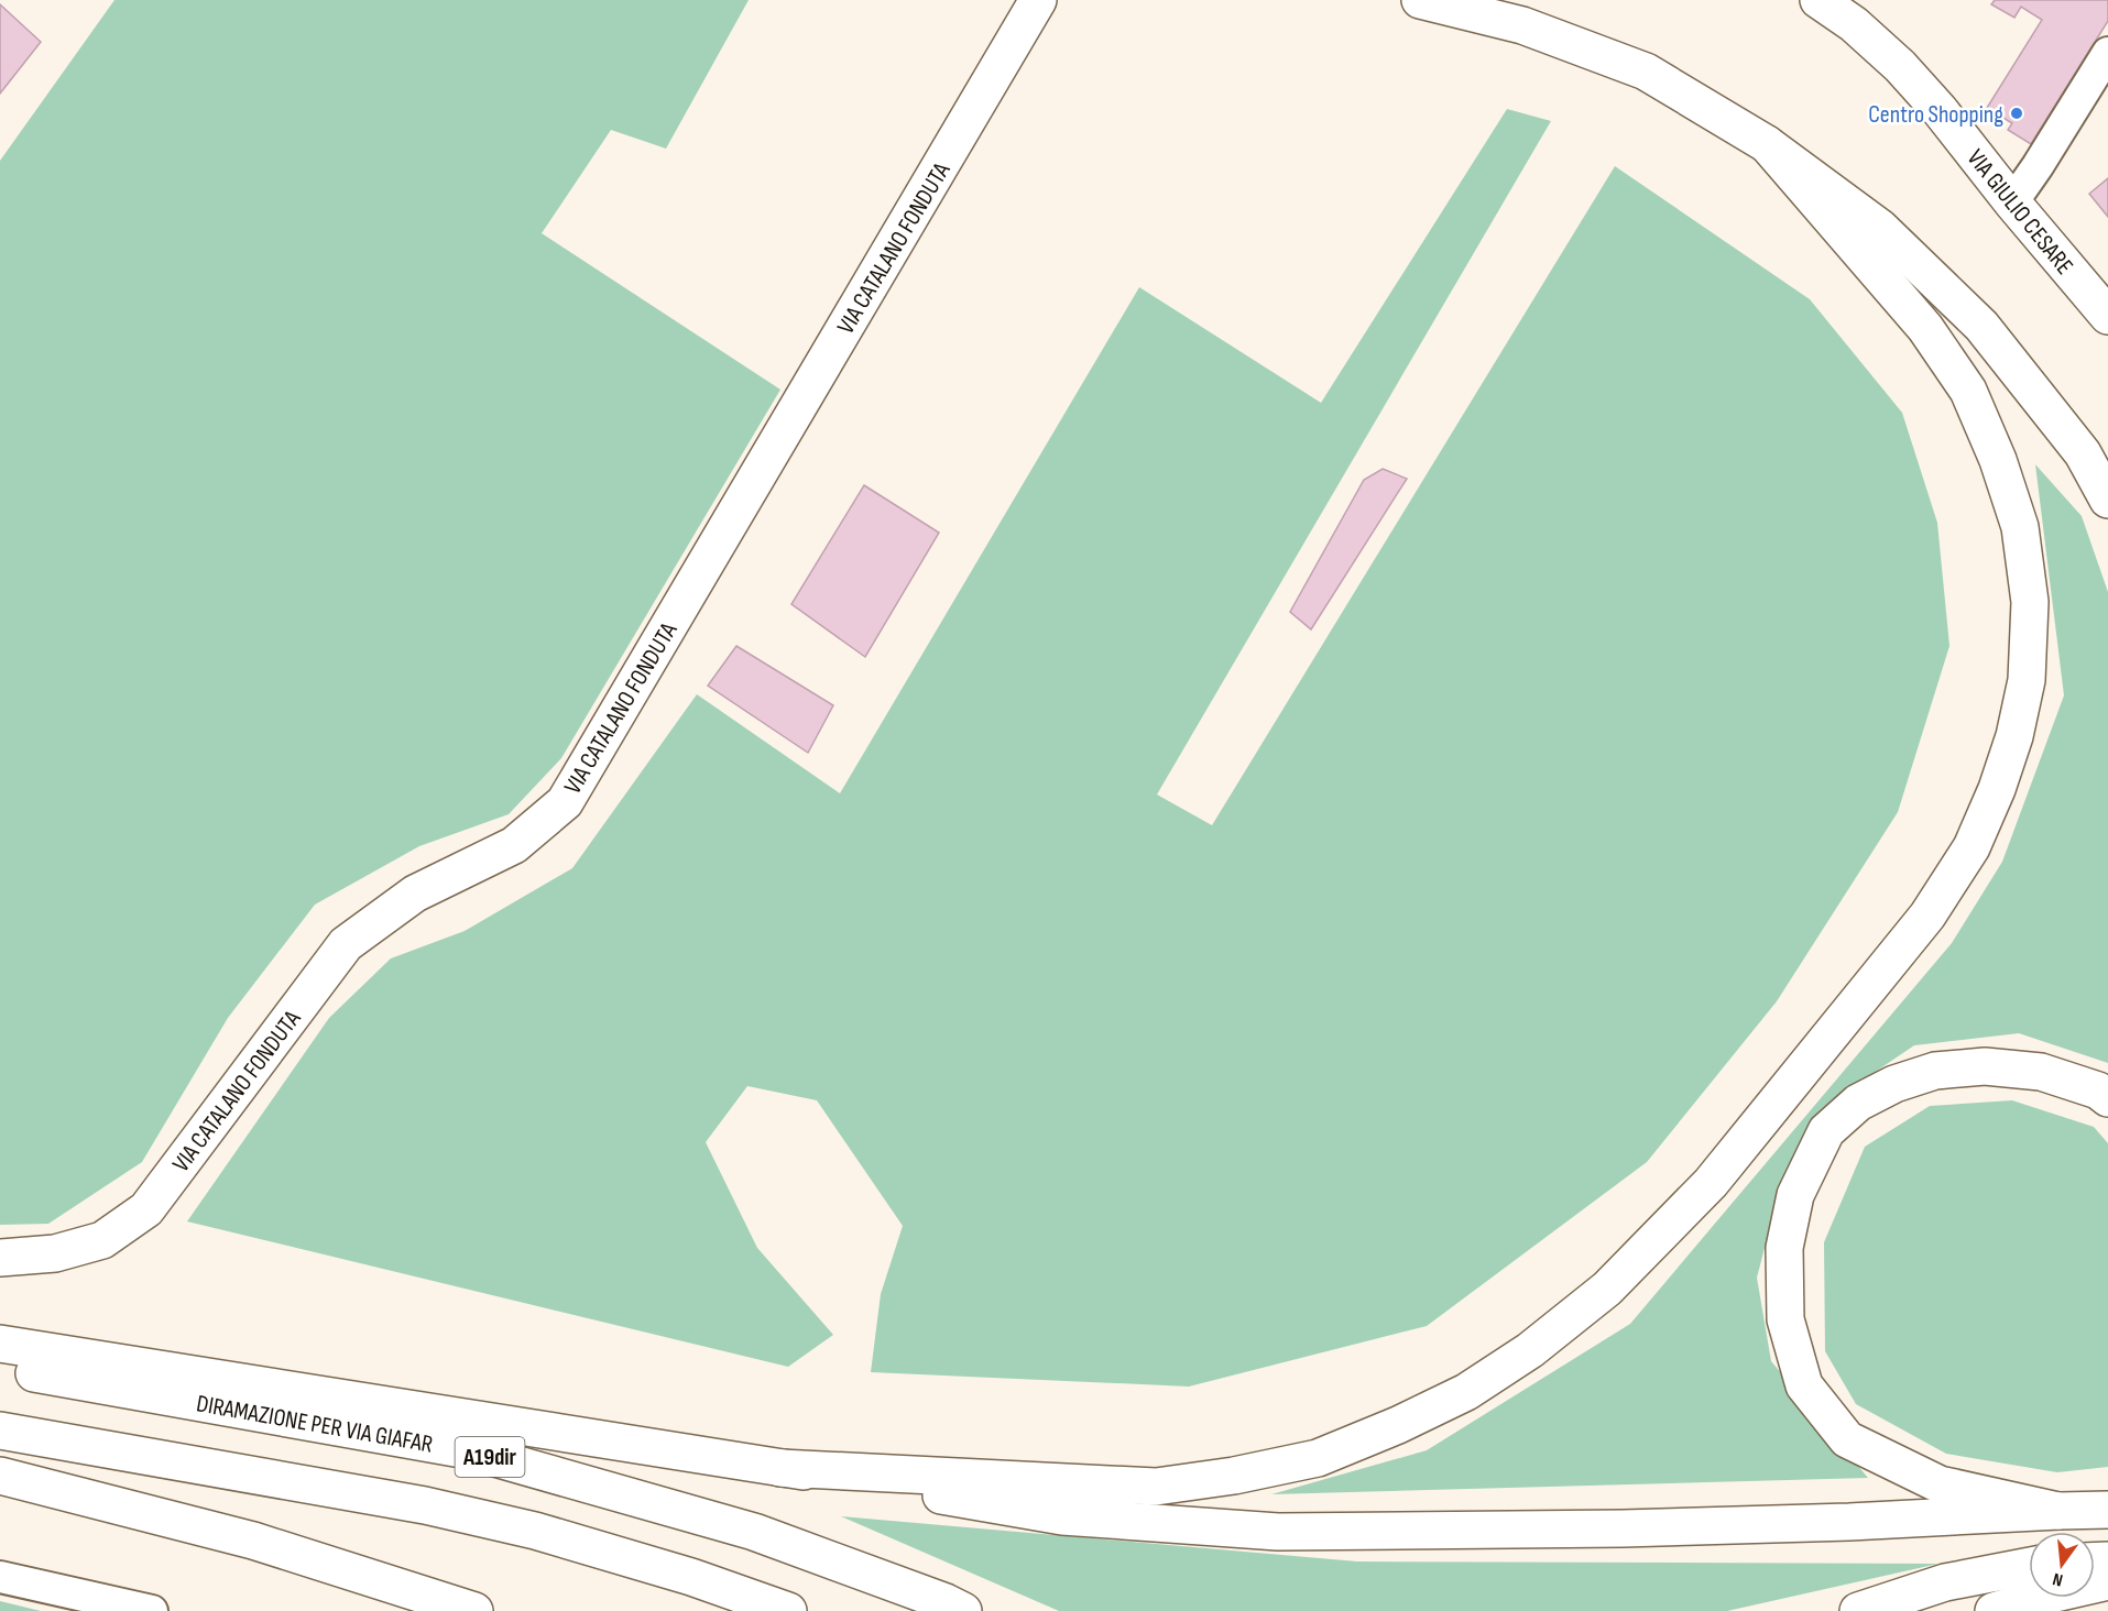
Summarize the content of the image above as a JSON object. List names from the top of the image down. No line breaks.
{"streets":{"main road":["VIA GIULIO CESARE","VIA CATALANO FONDUTA","DIRAMAZIONE PER VIA GIAFAR","A19dir"]},"places":["Centro Shopping"],"north":"bottom"}
